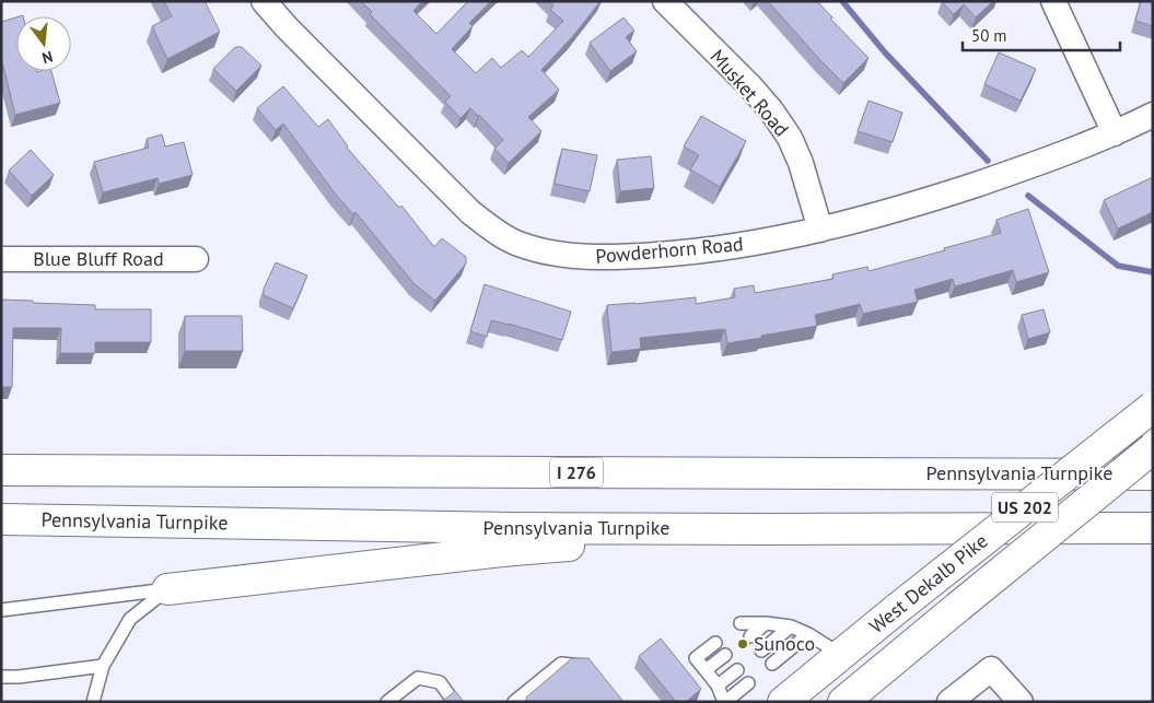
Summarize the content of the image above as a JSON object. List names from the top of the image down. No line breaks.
{"streets":{"highway":["I 276","Pennsylvania Turnpike","US 202","West Dekalb Pike"],"street":["Musket Road","Powderhorn Road","Blue Bluff Road"]},"crossings":[["Musket Road","Powderhorn Road"]],"places":["Sunoco"],"scale_bar":"50 m","north":"bottom"}
